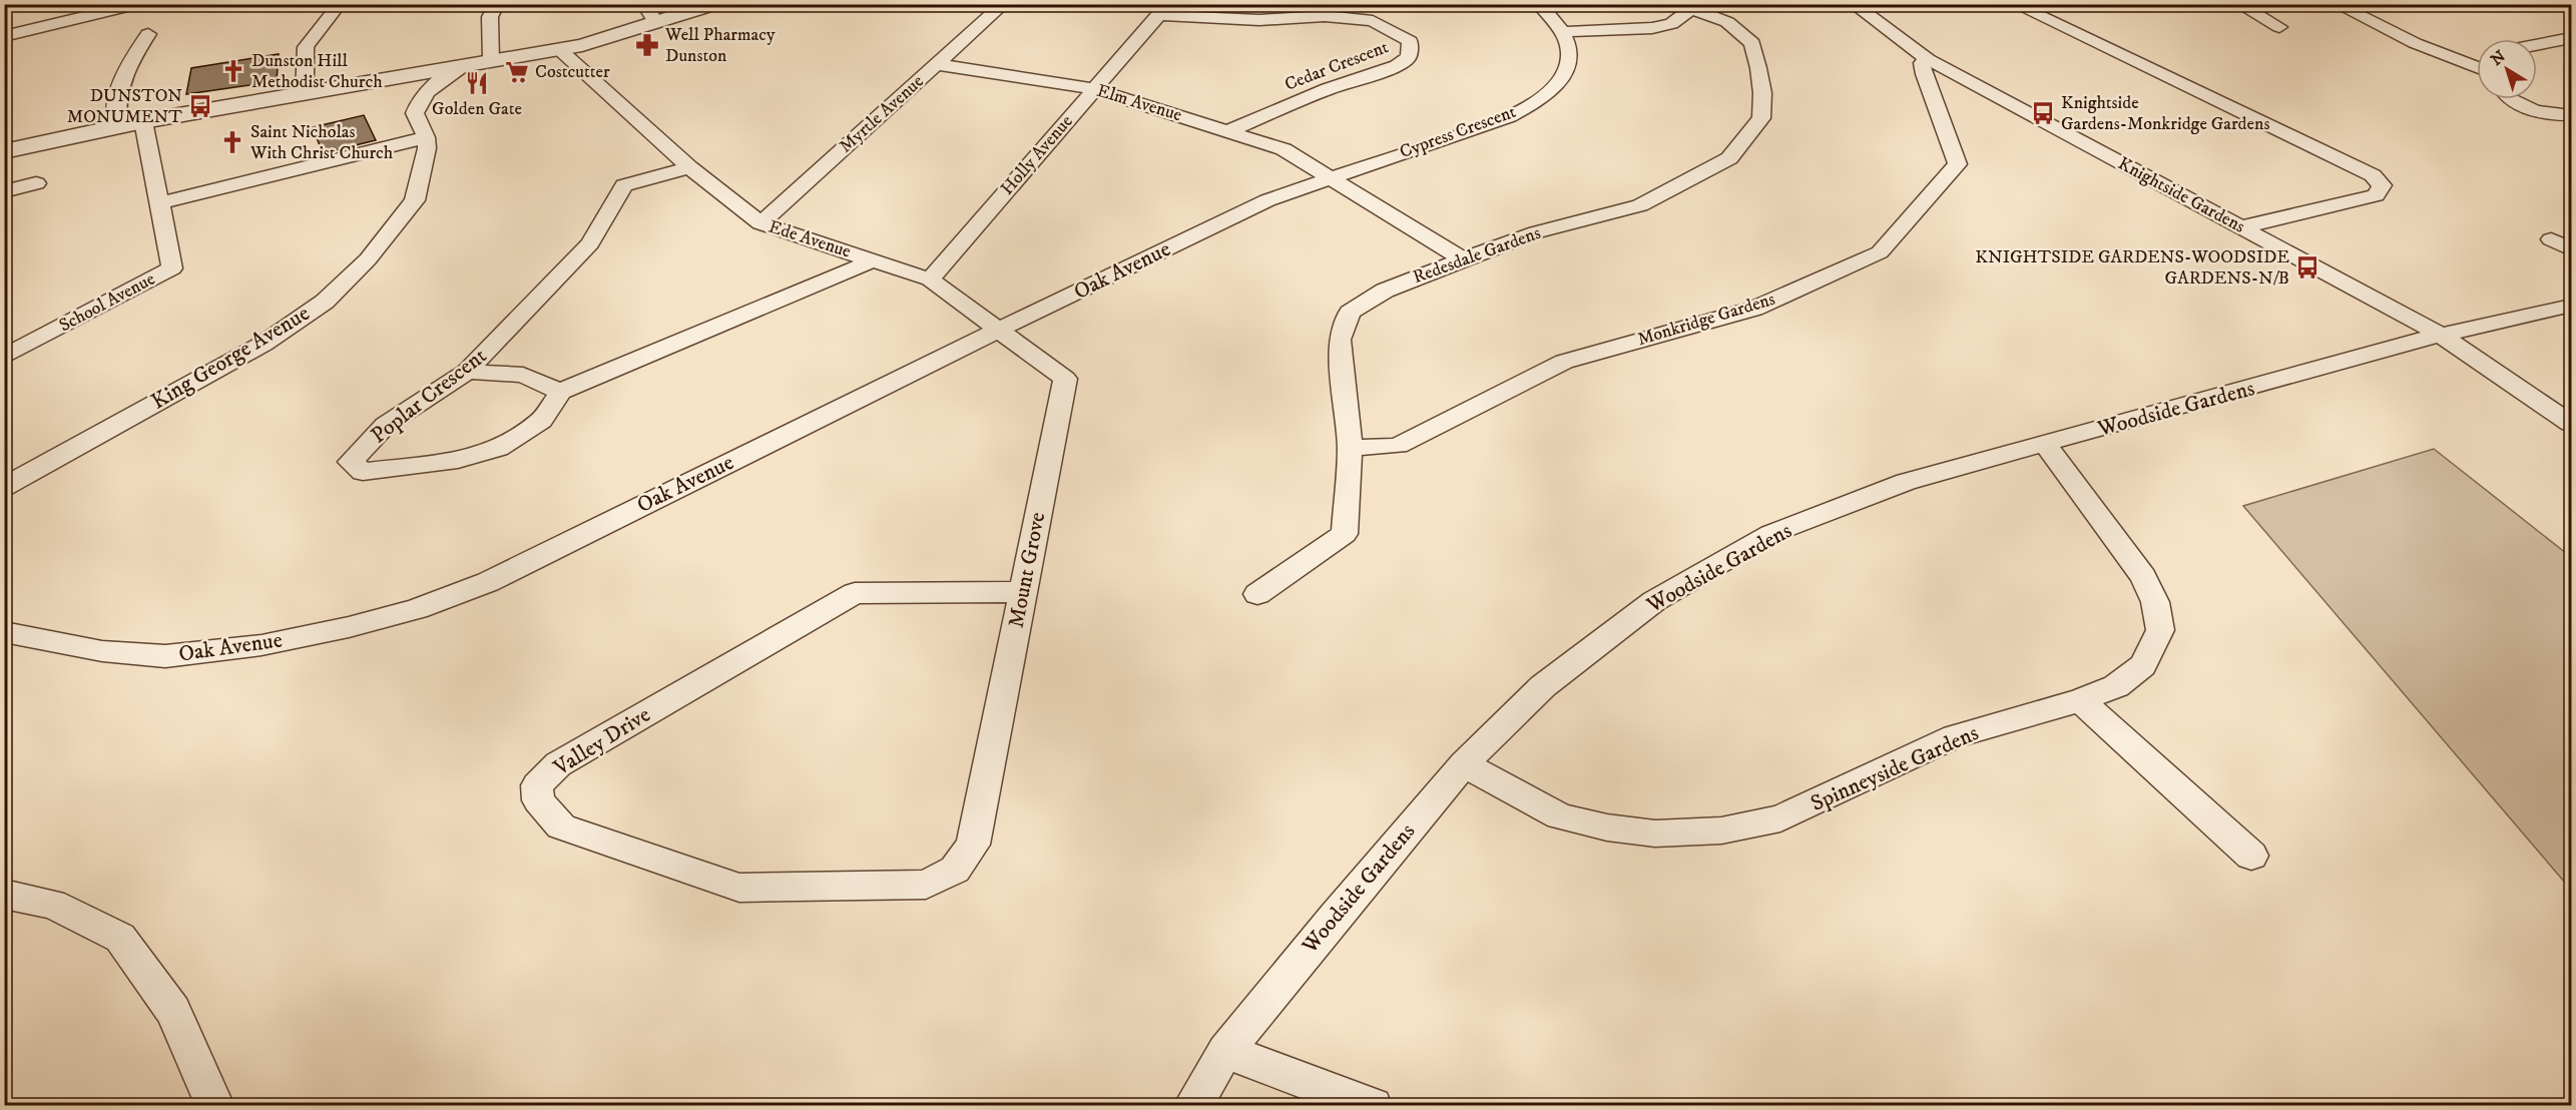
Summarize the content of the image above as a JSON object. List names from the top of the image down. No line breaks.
{"streets":{"street":["Cedar Crescent","Elm Avenue","Myrtle Avenue","Cypress Crescent","Holly Avenue","Knightside Gardens","Ede Avenue","Redesdale Gardens","Oak Avenue","School Avenue","Monkridge Gardens","King George Avenue","Poplar Crescent","Woodside Gardens","Mount Grove","Valley Drive","Spinneyside Gardens"]},"crossings":[["Cedar Crescent","Elm Avenue"],["Cedar Crescent","Holly Avenue"],["Elm Avenue","Myrtle Avenue"],["Elm Avenue","Cypress Crescent"],["Elm Avenue","Holly Avenue"],["Elm Avenue","Redesdale Gardens"],["Elm Avenue","Oak Avenue"],["Myrtle Avenue","Ede Avenue"],["Cypress Crescent","Oak Avenue"],["Holly Avenue","Ede Avenue"],["Knightside Gardens","Monkridge Gardens"],["Knightside Gardens","Woodside Gardens"],["Ede Avenue","Oak Avenue"],["Ede Avenue","Poplar Crescent"],["Ede Avenue","Mount Grove"],["Redesdale Gardens","Monkridge Gardens"],["Oak Avenue","Mount Grove"],["Woodside Gardens","Spinneyside Gardens"],["Mount Grove","Valley Drive"]],"places":{"pharmacy":["Well Pharmacy Dunston"],"church":["Dunston Hill Methodist Church","Saint Nicholas With Christ Church"],"supermarket":["Costcutter"],"restaurant":["Golden Gate"],"bus stop":["DUNSTON MONUMENT","Knightside Gardens-Monkridge Gardens","KNIGHTSIDE GARDENS-WOODSIDE GARDENS-N/B"]},"north":"top left"}
